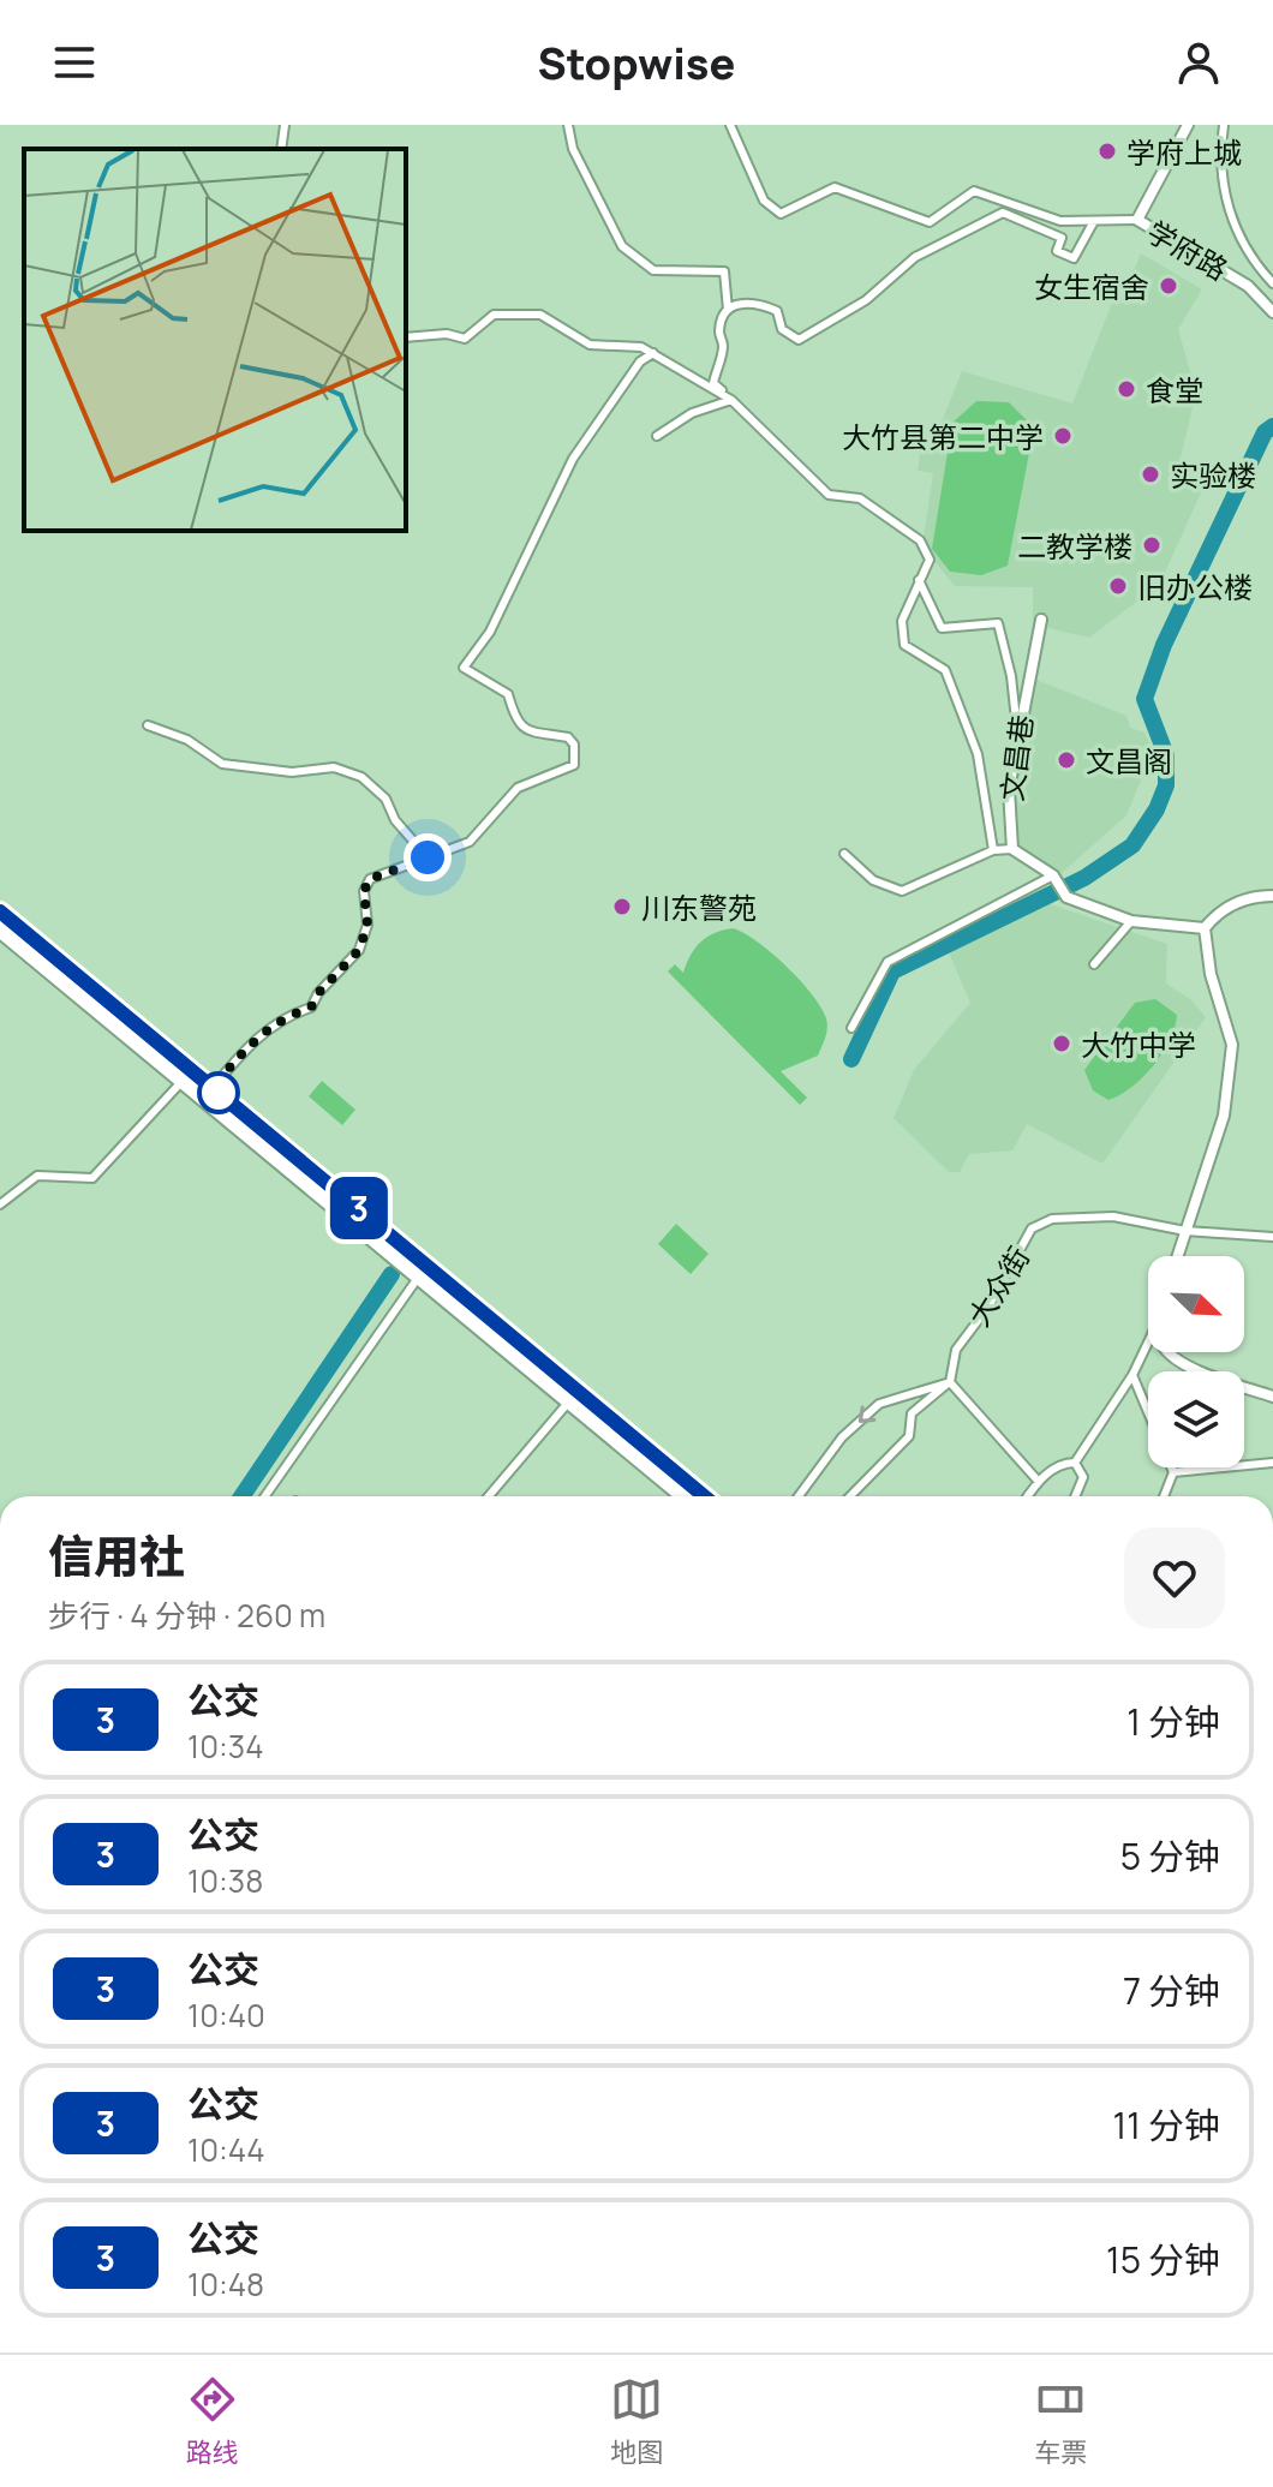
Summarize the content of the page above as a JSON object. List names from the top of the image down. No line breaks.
{"streets":{"street":["学府路","文昌巷","大众街"]},"places":["学府上城","女生宿舍","食堂","大竹县第二中学","实验楼","二教学楼","旧办公楼","文昌阁","川东警苑","大竹中学"],"lines":["bus line 3"],"north":"bottom right","page":{"header":"Stopwise","on_map":"3","heading":["信用社","步行 · 4 分钟 · 260 m"],"list":[{"mark":"3","name":"公交","note":"10:34","value":"1 分钟"},{"mark":"3","name":"公交","note":"10:38","value":"5 分钟"},{"mark":"3","name":"公交","note":"10:40","value":"7 分钟"},{"mark":"3","name":"公交","note":"10:44","value":"11 分钟"},{"mark":"3","name":"公交","note":"10:48","value":"15 分钟"}],"tabs":["路线","地图","车票"]}}
